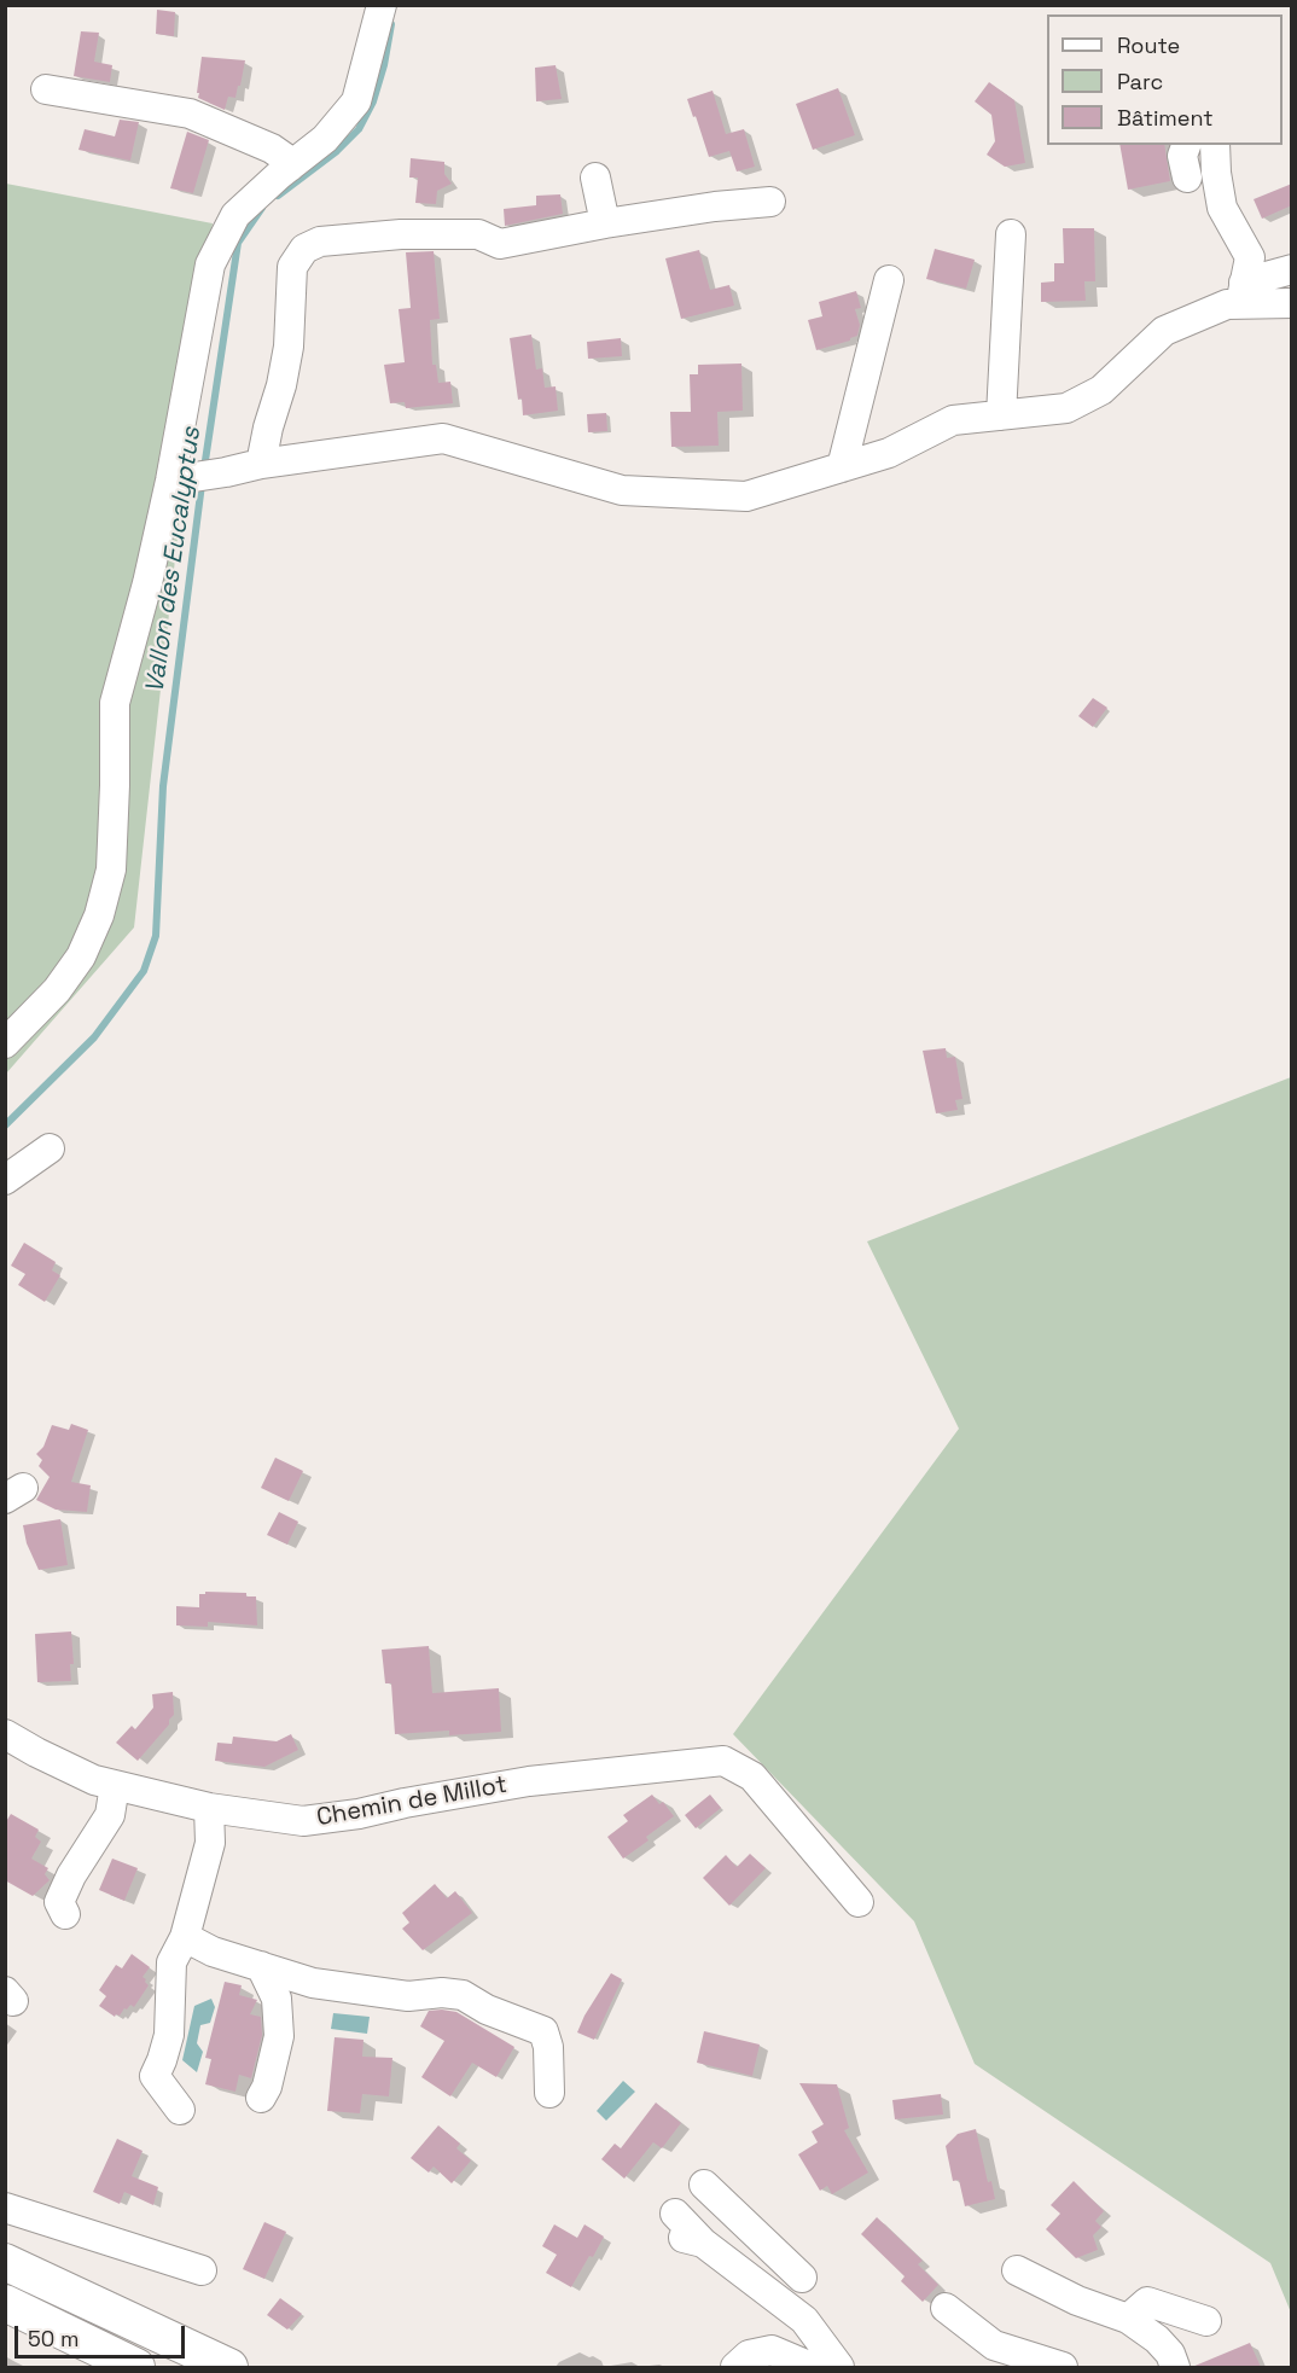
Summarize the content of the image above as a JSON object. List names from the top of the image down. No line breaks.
{"streets":{"street":["Chemin de Millot"]},"water":["Vallon des Eucalyptus"],"legend":["Route","Parc","Bâtiment"],"scale_bar":"50 m"}
